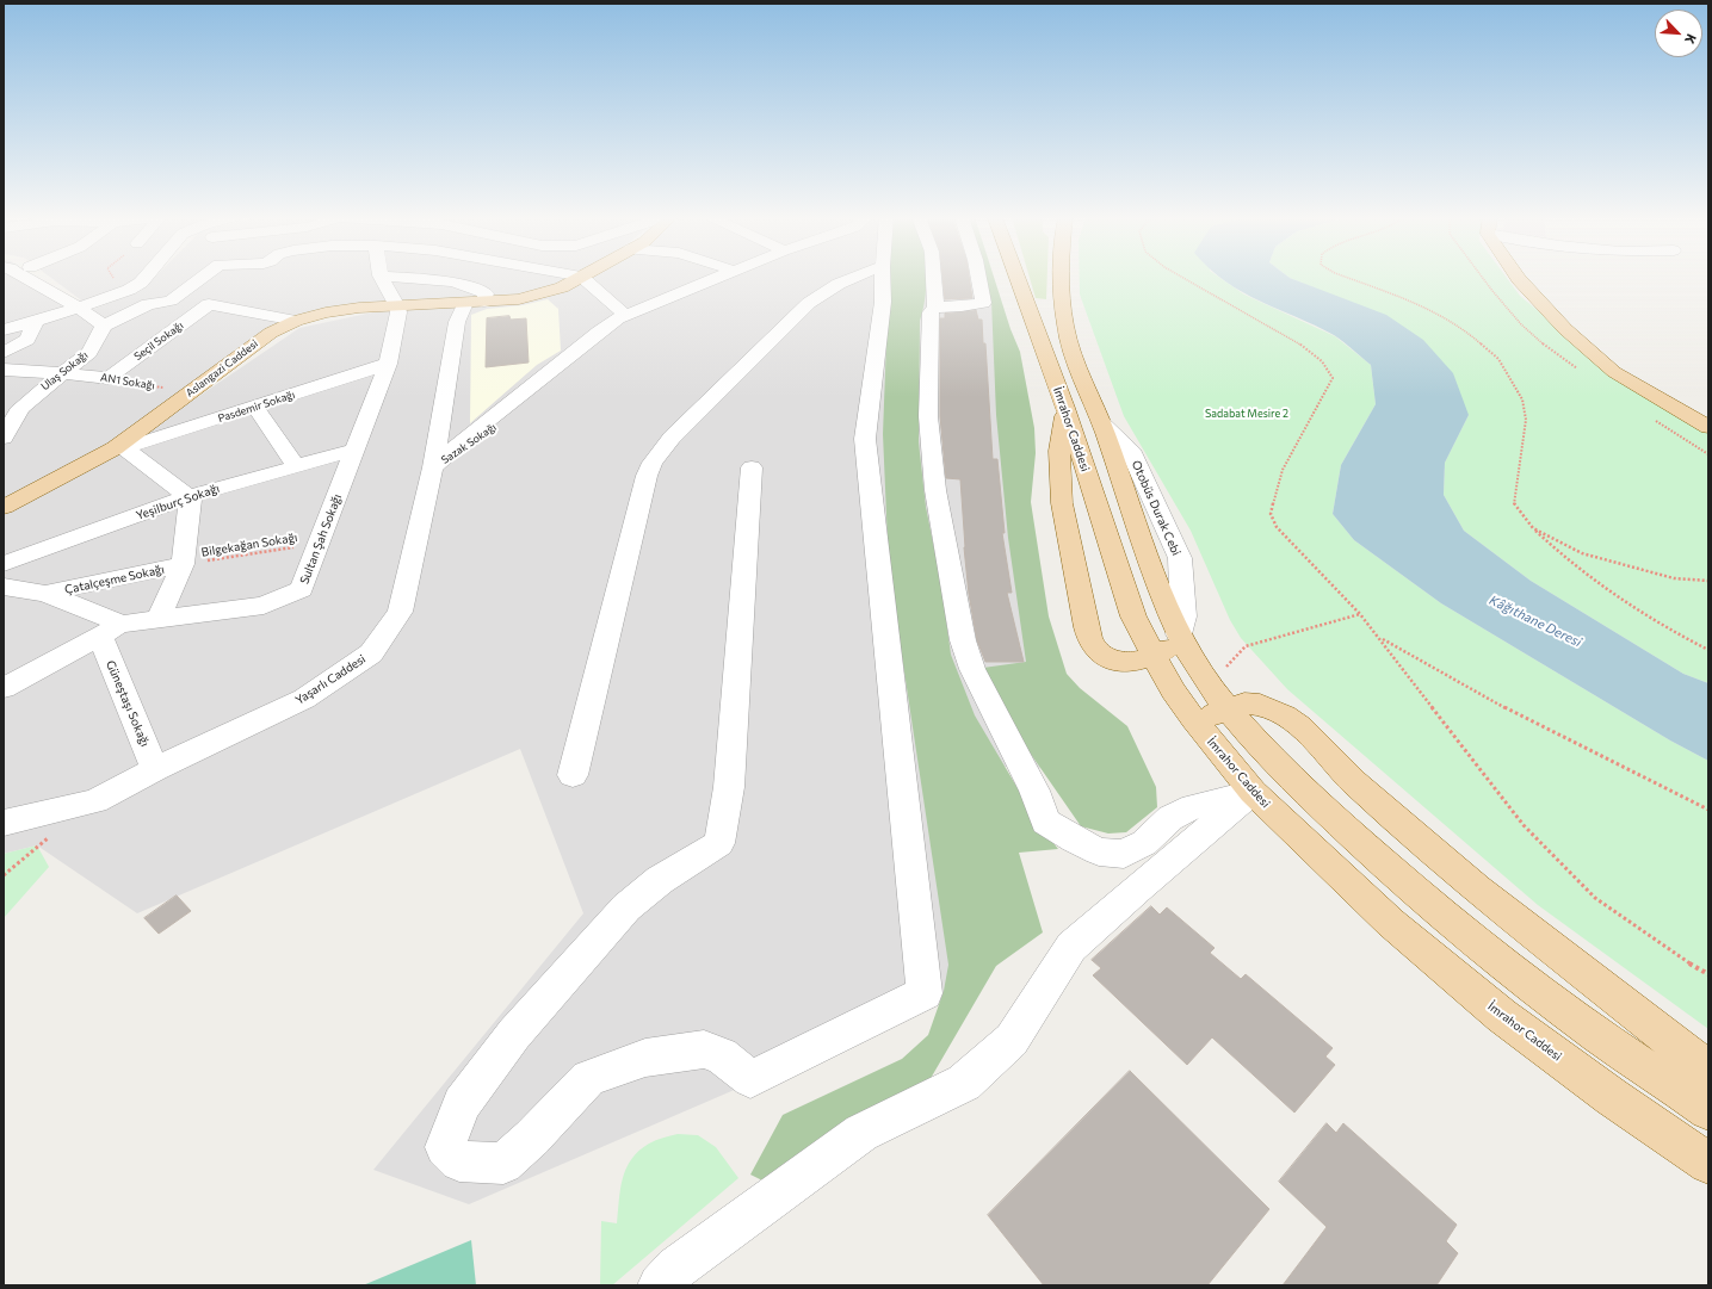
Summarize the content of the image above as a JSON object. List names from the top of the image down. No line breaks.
{"streets":{"main road":["Aslangazi Caddesi","İmrahor Caddesi"],"street":["Seçil Sokağı","Ulaş Sokağı","AN1 Sokağı","Pasdemir Sokağı","Sazak Sokağı","Yeşilburç Sokağı","Sultan Şah Sokağı","Çatalçeşme Sokağı","Yaşarlı Caddesi","Güneştaşı Sokağı"],"path":["Bilgekağan Sokağı"]},"crossings":[["Seçil Sokağı","Aslangazi Caddesi"],["Seçil Sokağı","AN1 Sokağı"],["Aslangazi Caddesi","AN1 Sokağı"],["Aslangazi Caddesi","Pasdemir Sokağı"],["Aslangazi Caddesi","Sultan Şah Sokağı"],["Aslangazi Caddesi","Yaşarlı Caddesi"],["Ulaş Sokağı","AN1 Sokağı"],["Pasdemir Sokağı","Sultan Şah Sokağı"],["Sazak Sokağı","Yaşarlı Caddesi"],["Yeşilburç Sokağı","Sultan Şah Sokağı"],["Sultan Şah Sokağı","Bilgekağan Sokağı"],["Sultan Şah Sokağı","Çatalçeşme Sokağı"],["Sultan Şah Sokağı","Güneştaşı Sokağı"],["Bilgekağan Sokağı","Çatalçeşme Sokağı"],["Yaşarlı Caddesi","Güneştaşı Sokağı"]],"water":["Kâğıthane Deresi"],"parks":["Sadabat Mesire 2"],"north":"bottom right"}
